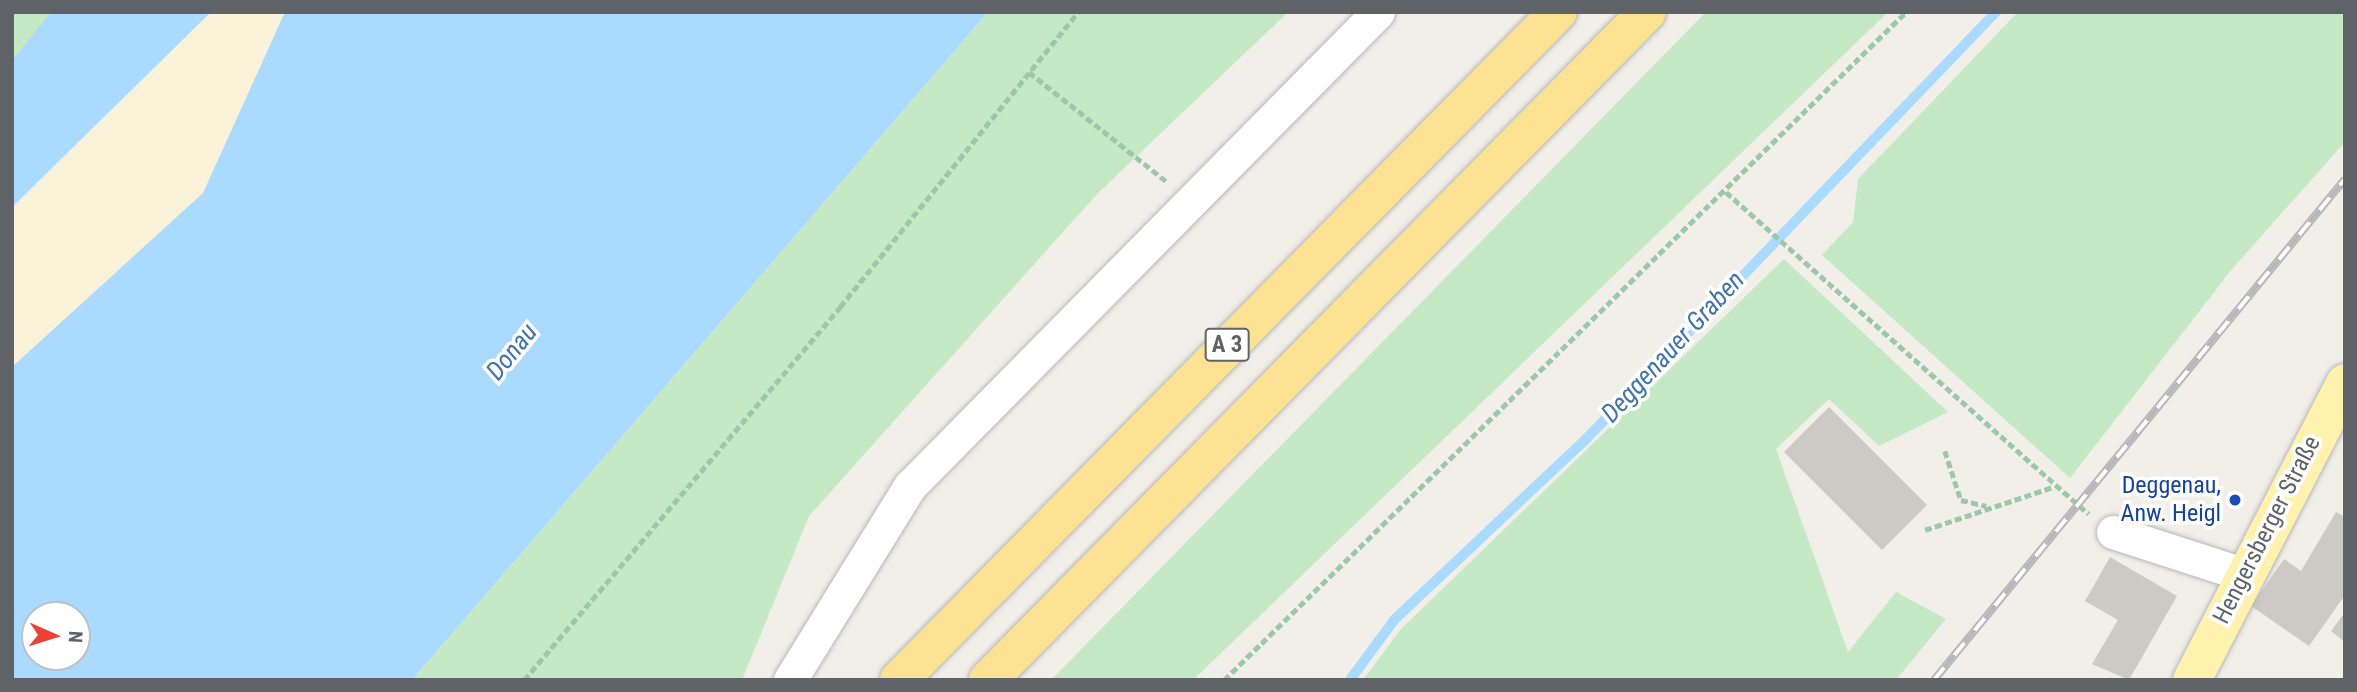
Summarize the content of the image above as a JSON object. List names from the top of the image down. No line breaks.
{"streets":{"highway":["A 3"],"main road":["Hengersberger Straße"]},"water":["Deggenauer Graben","Donau"],"places":["Deggenau, Anw. Heigl"],"north":"right"}
